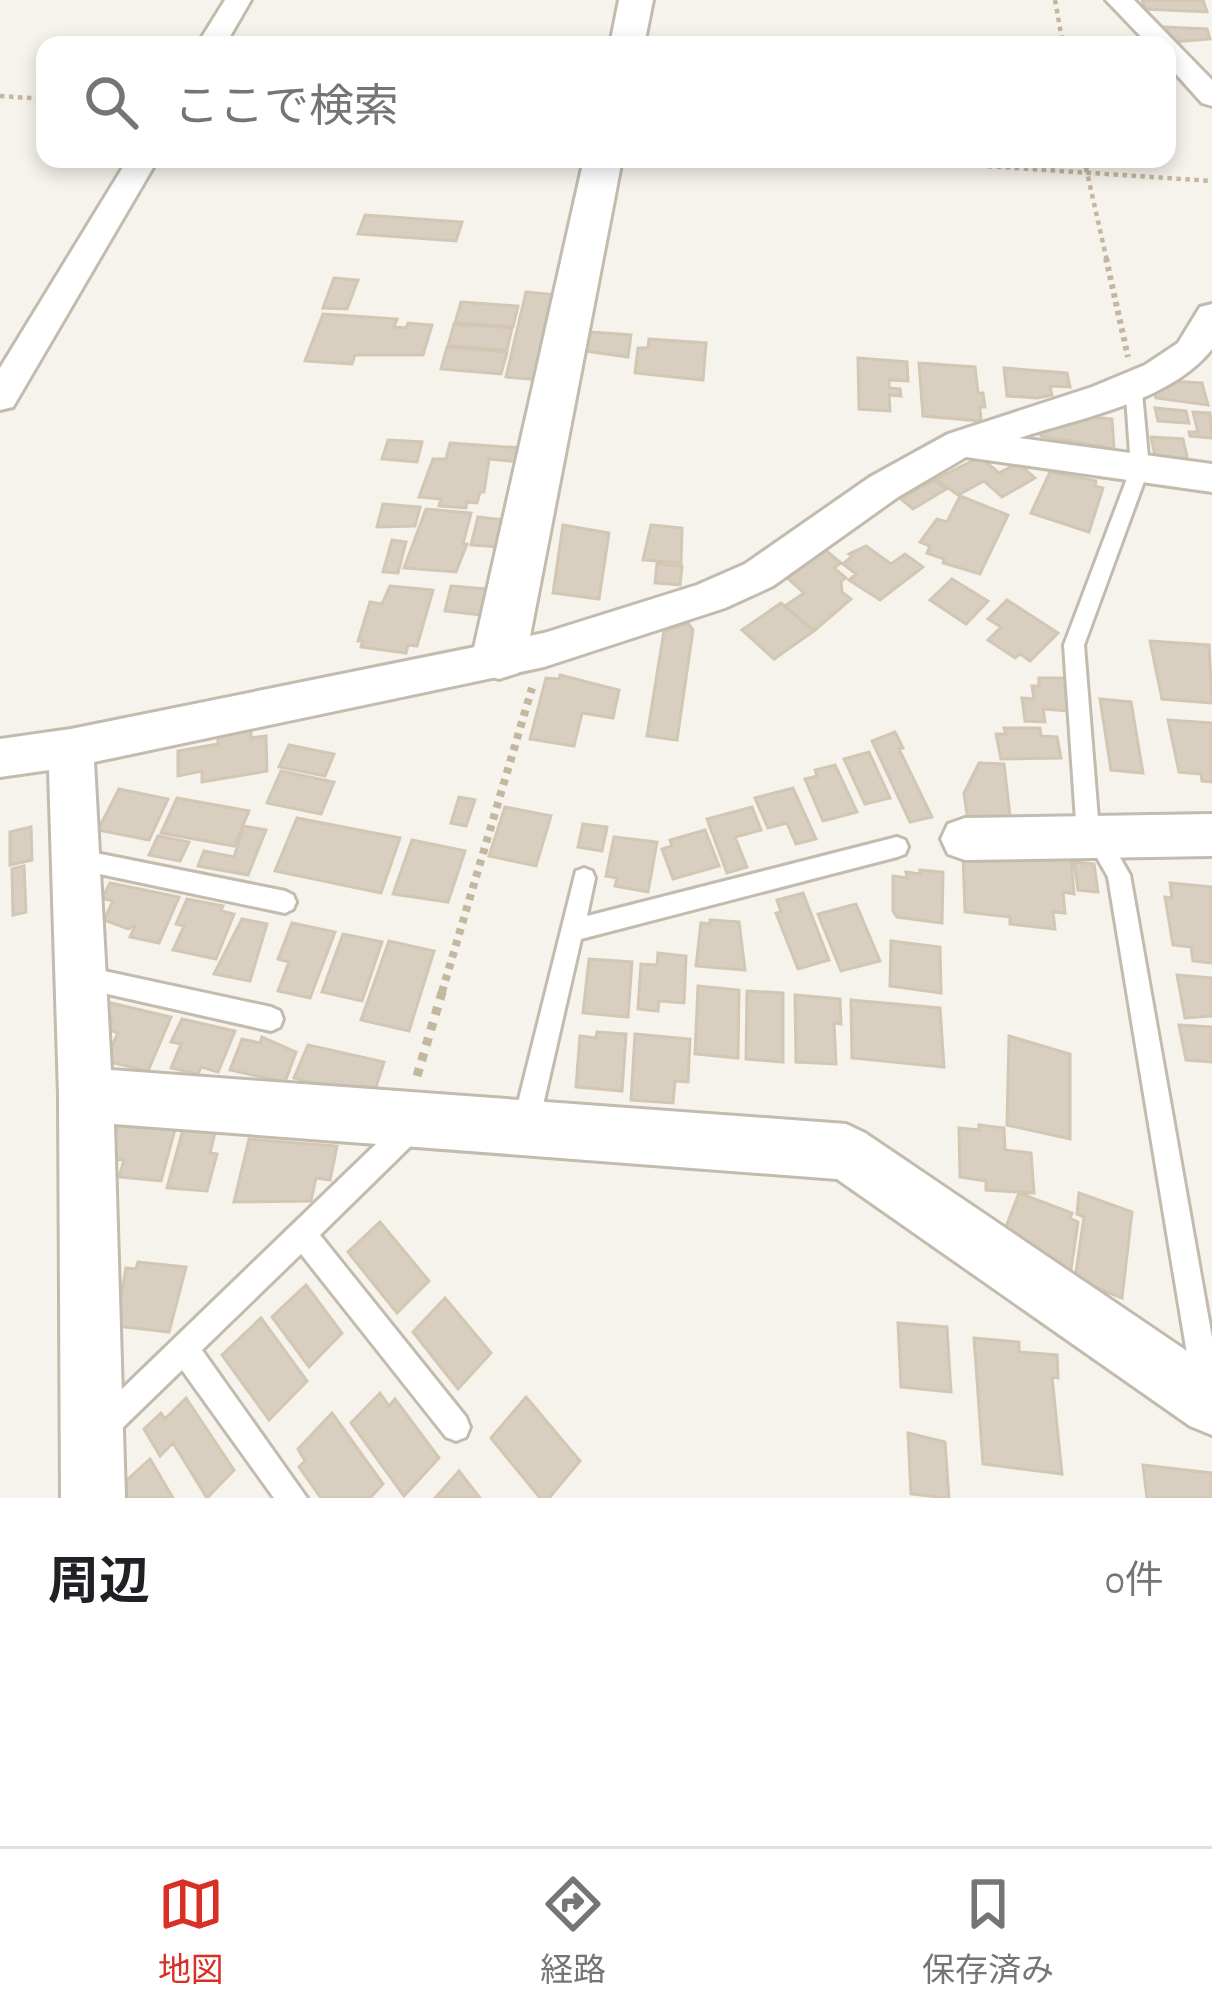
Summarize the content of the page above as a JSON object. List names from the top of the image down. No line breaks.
{"page":{"search":"ここで検索","heading":["周辺","0件"],"nav":["地図","経路","保存済み"]}}
